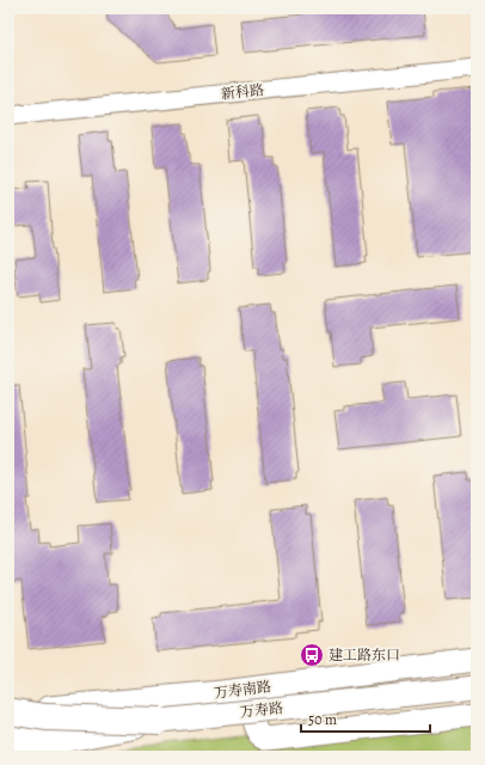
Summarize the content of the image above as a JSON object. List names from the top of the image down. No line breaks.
{"streets":{"main road":["万寿南路","万寿路"],"street":["新科路"]},"places":{"bus stop":["建工路东口"]},"scale_bar":"50 m"}
